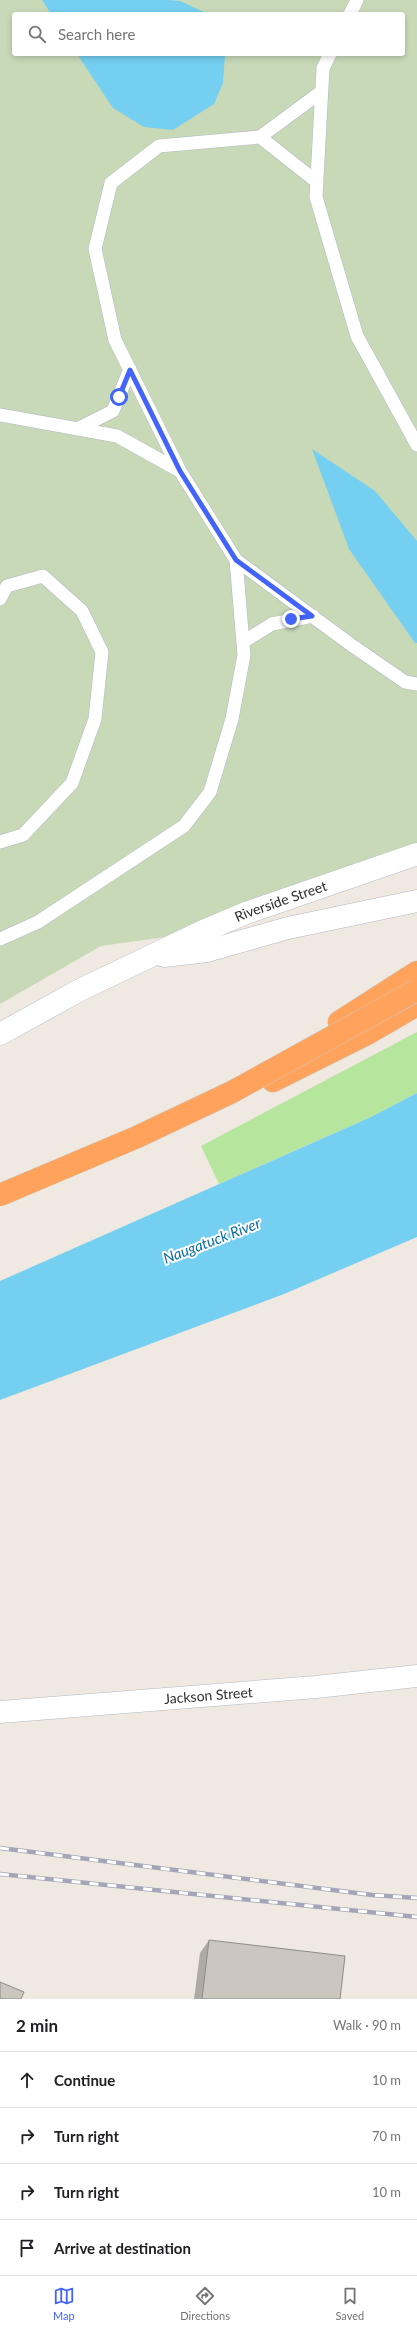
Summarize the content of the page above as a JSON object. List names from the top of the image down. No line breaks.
{"streets":{"street":["Riverside Street","Jackson Street"]},"water":["Naugatuck River"],"page":{"search":"Search here","heading":["2 min","Walk · 90 m"],"list":[["Continue","10 m"],["Turn right","70 m"],["Turn right","10 m"],"Arrive at destination"],"nav":["Map","Directions","Saved"]}}
